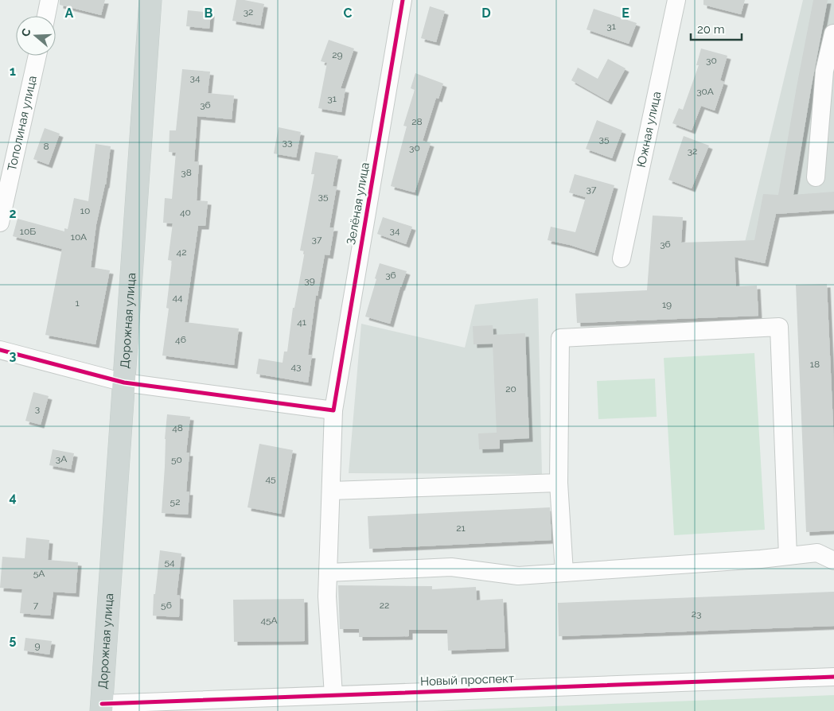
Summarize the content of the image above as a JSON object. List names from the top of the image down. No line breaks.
{"streets":{"main road":["Дорожная улица"],"street":["Тополиная улица","Южная улица","Зелёная улица","Новый проспект"]},"crossings":[["Зелёная улица","Новый проспект"],["Дорожная улица","Новый проспект"]],"house_numbers":["32","31","29","30","34","30А","31","36","28","35","33","8","30","32","38","37","35","10","40","34","10Б","10А","37","36","42","36","39","44","1","19","41","46","18","43","20","3","48","3А","50","45","52","21","54","5А","7","56","22","23","45А","9"],"scale_bar":"20 m","north":"left","grid":{"columns":["A","B","C","D","E"],"rows":["1","2","3","4","5"]}}
